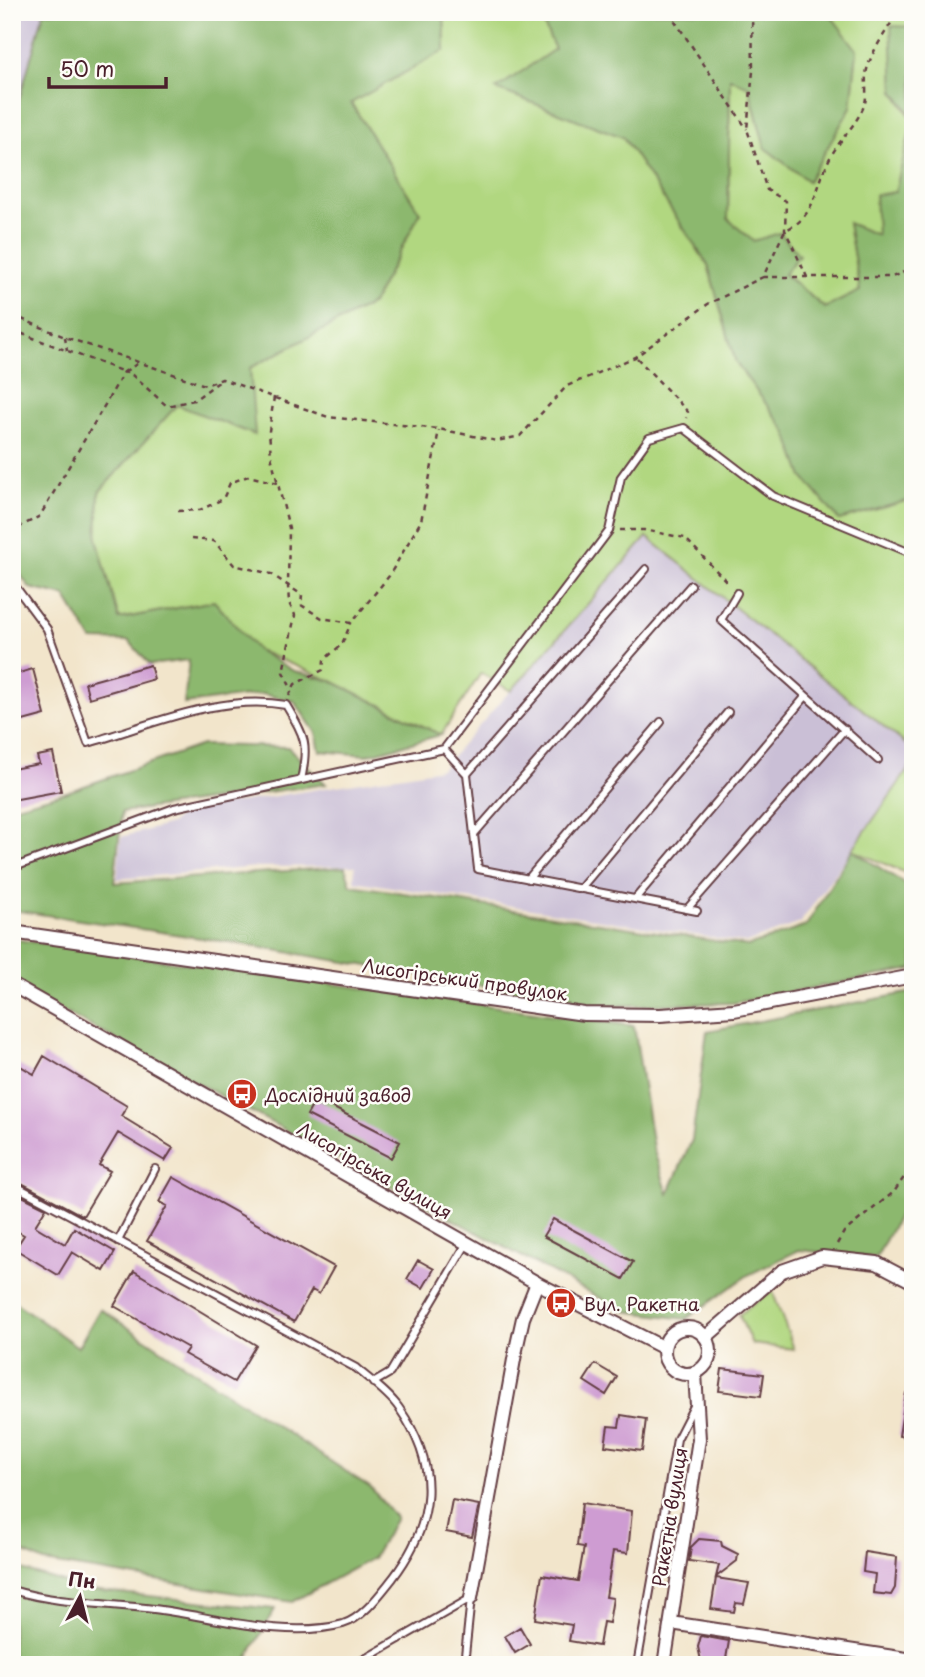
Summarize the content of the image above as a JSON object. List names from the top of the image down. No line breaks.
{"streets":{"street":["Лисогірський провулок","Лисогірська вулиця","Ракетна вулиця"]},"crossings":[["Лисогірська вулиця","Ракетна вулиця"]],"places":{"bus stop":["Дослідний завод","Вул. Ракетна"]},"scale_bar":"50 m","north":"top"}
